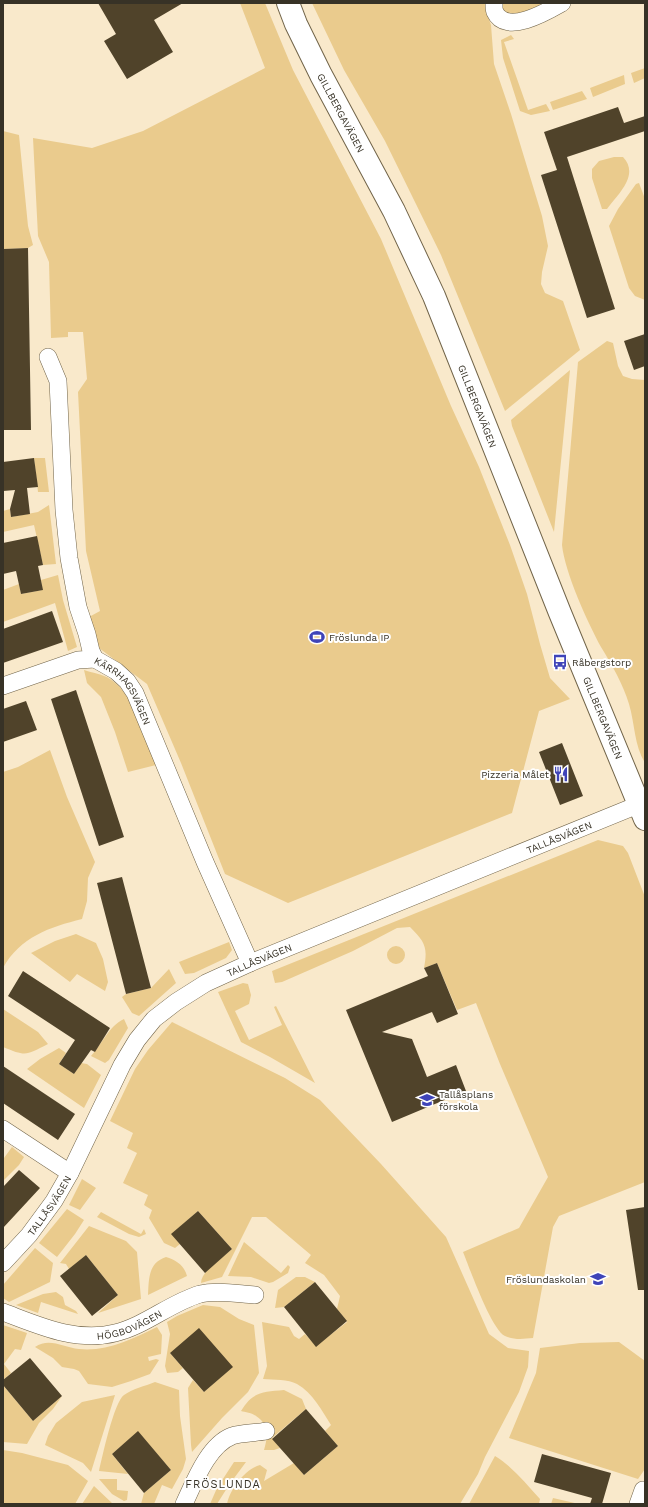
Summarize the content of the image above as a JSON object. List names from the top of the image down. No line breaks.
{"streets":{"street":["GILLBERGAVÄGEN","KÄRRHAGSVÄGEN","TALLÅSVÄGEN","HÖGBOVÄGEN"]},"crossings":[["GILLBERGAVÄGEN","TALLÅSVÄGEN"],["KÄRRHAGSVÄGEN","TALLÅSVÄGEN"]],"districts":["FRÖSLUNDA"],"places":{"sports":["Fröslunda IP"],"bus stop":["Råbergstorp"],"restaurant":["Pizzeria Målet"],"school or university":["Tallåsplans förskola","Fröslundaskolan"]}}
